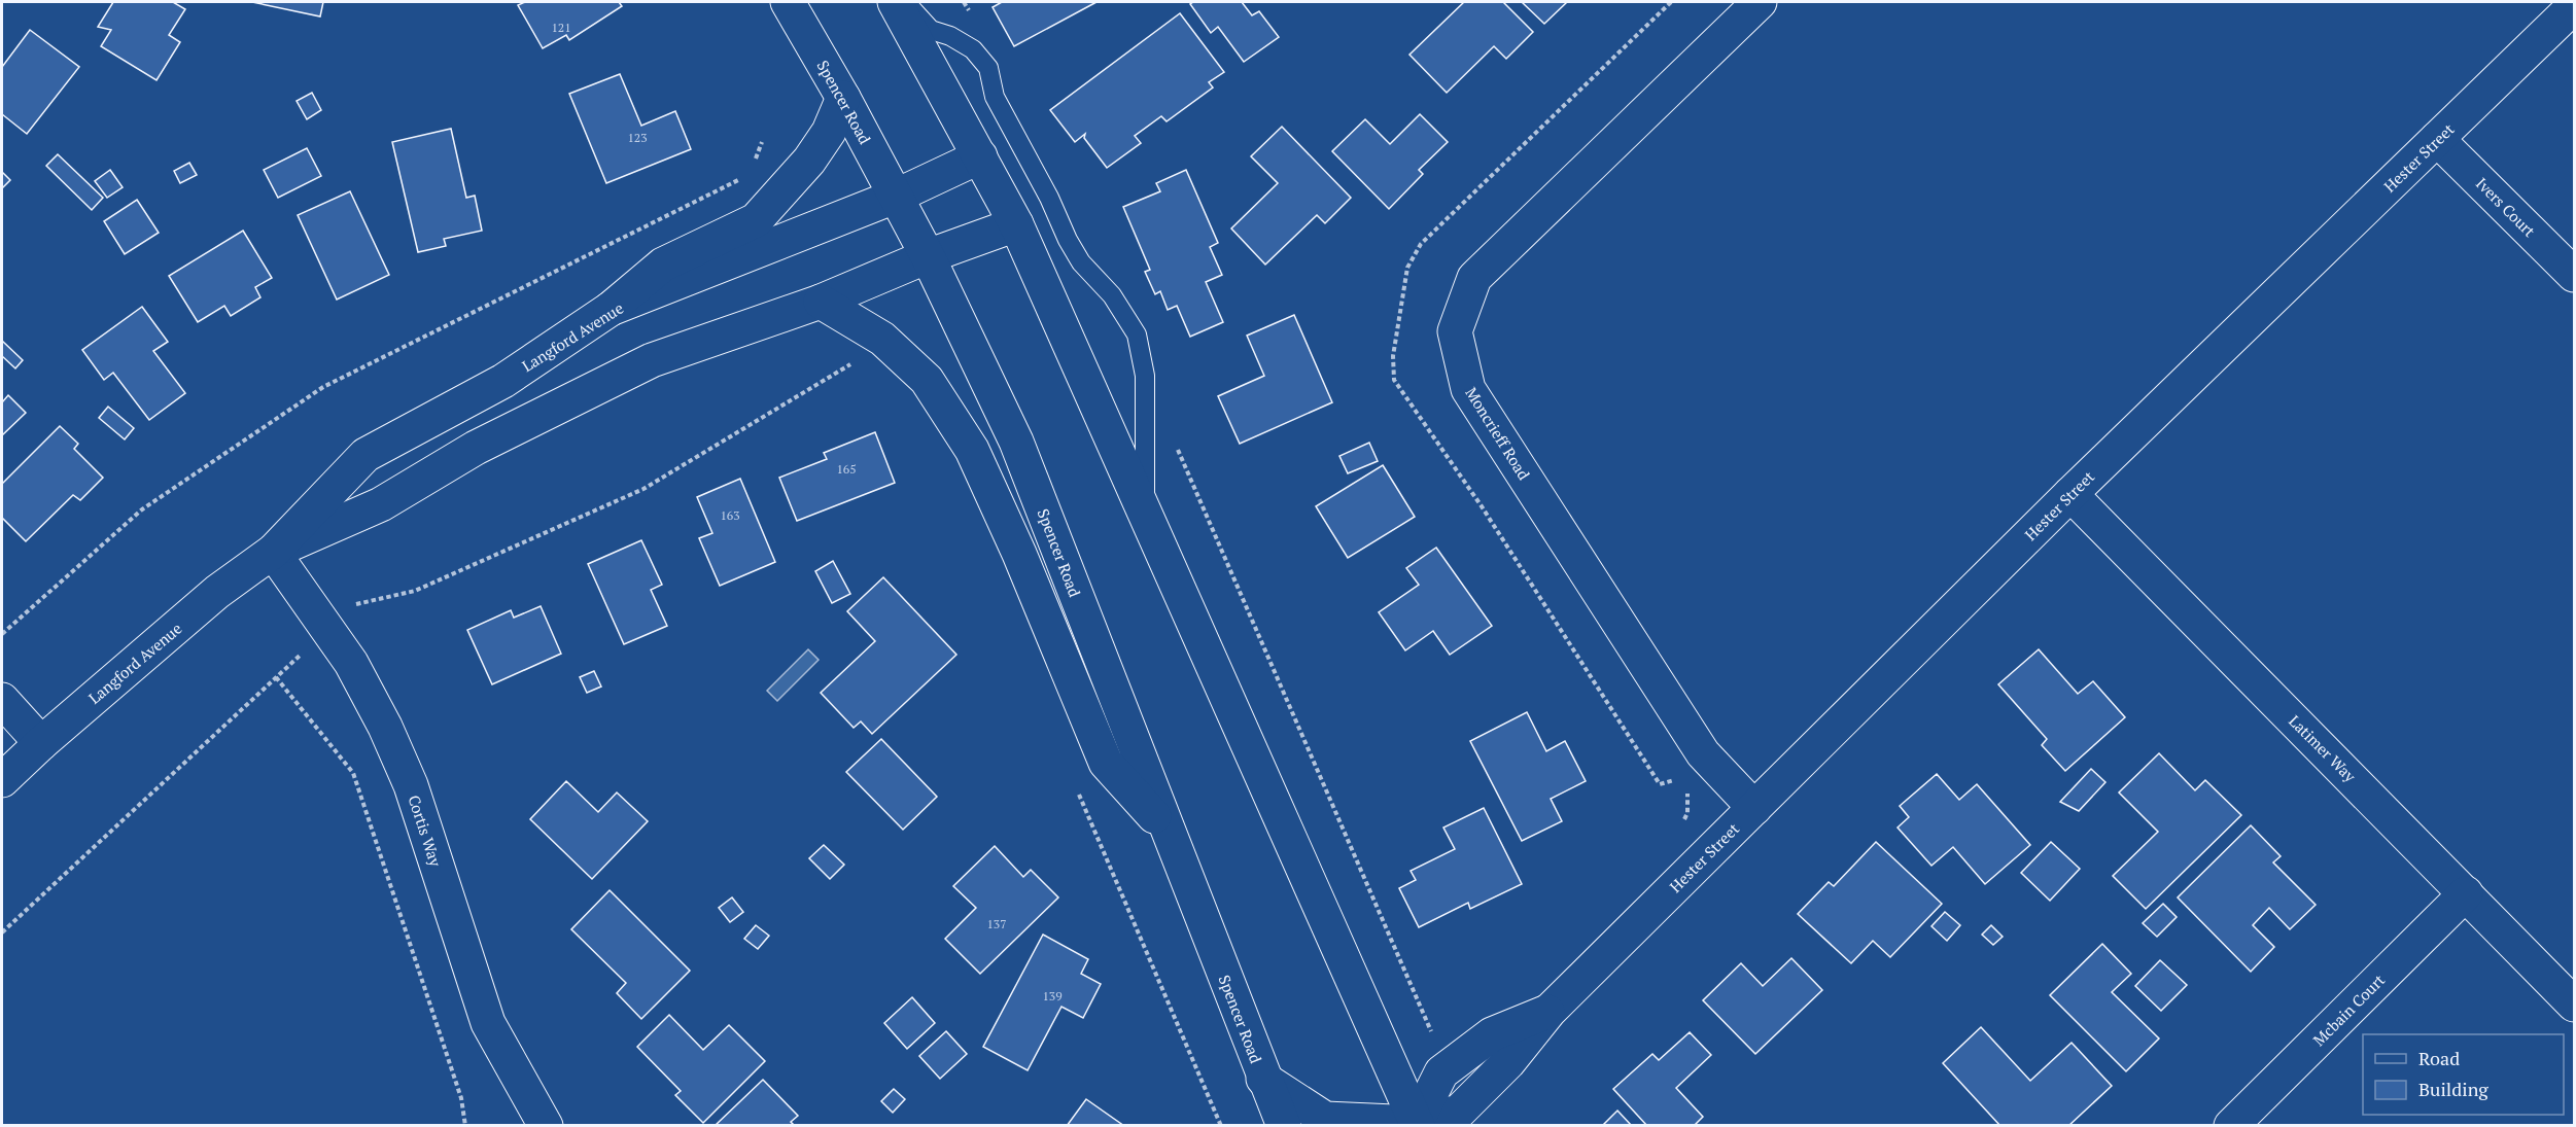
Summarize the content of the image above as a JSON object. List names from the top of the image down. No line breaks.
{"streets":{"main road":["Spencer Road","Hester Street","Ivers Court","Langford Avenue","Moncrieff Road","Latimer Way","Cortis Way","Mcbain Court"]},"crossings":[["Spencer Road","Hester Street"],["Spencer Road","Langford Avenue"],["Hester Street","Ivers Court"],["Hester Street","Moncrieff Road"],["Hester Street","Latimer Way"],["Langford Avenue","Cortis Way"],["Latimer Way","Mcbain Court"]],"house_numbers":["121","123","165","163","137","139"],"legend":["Road","Building"]}
